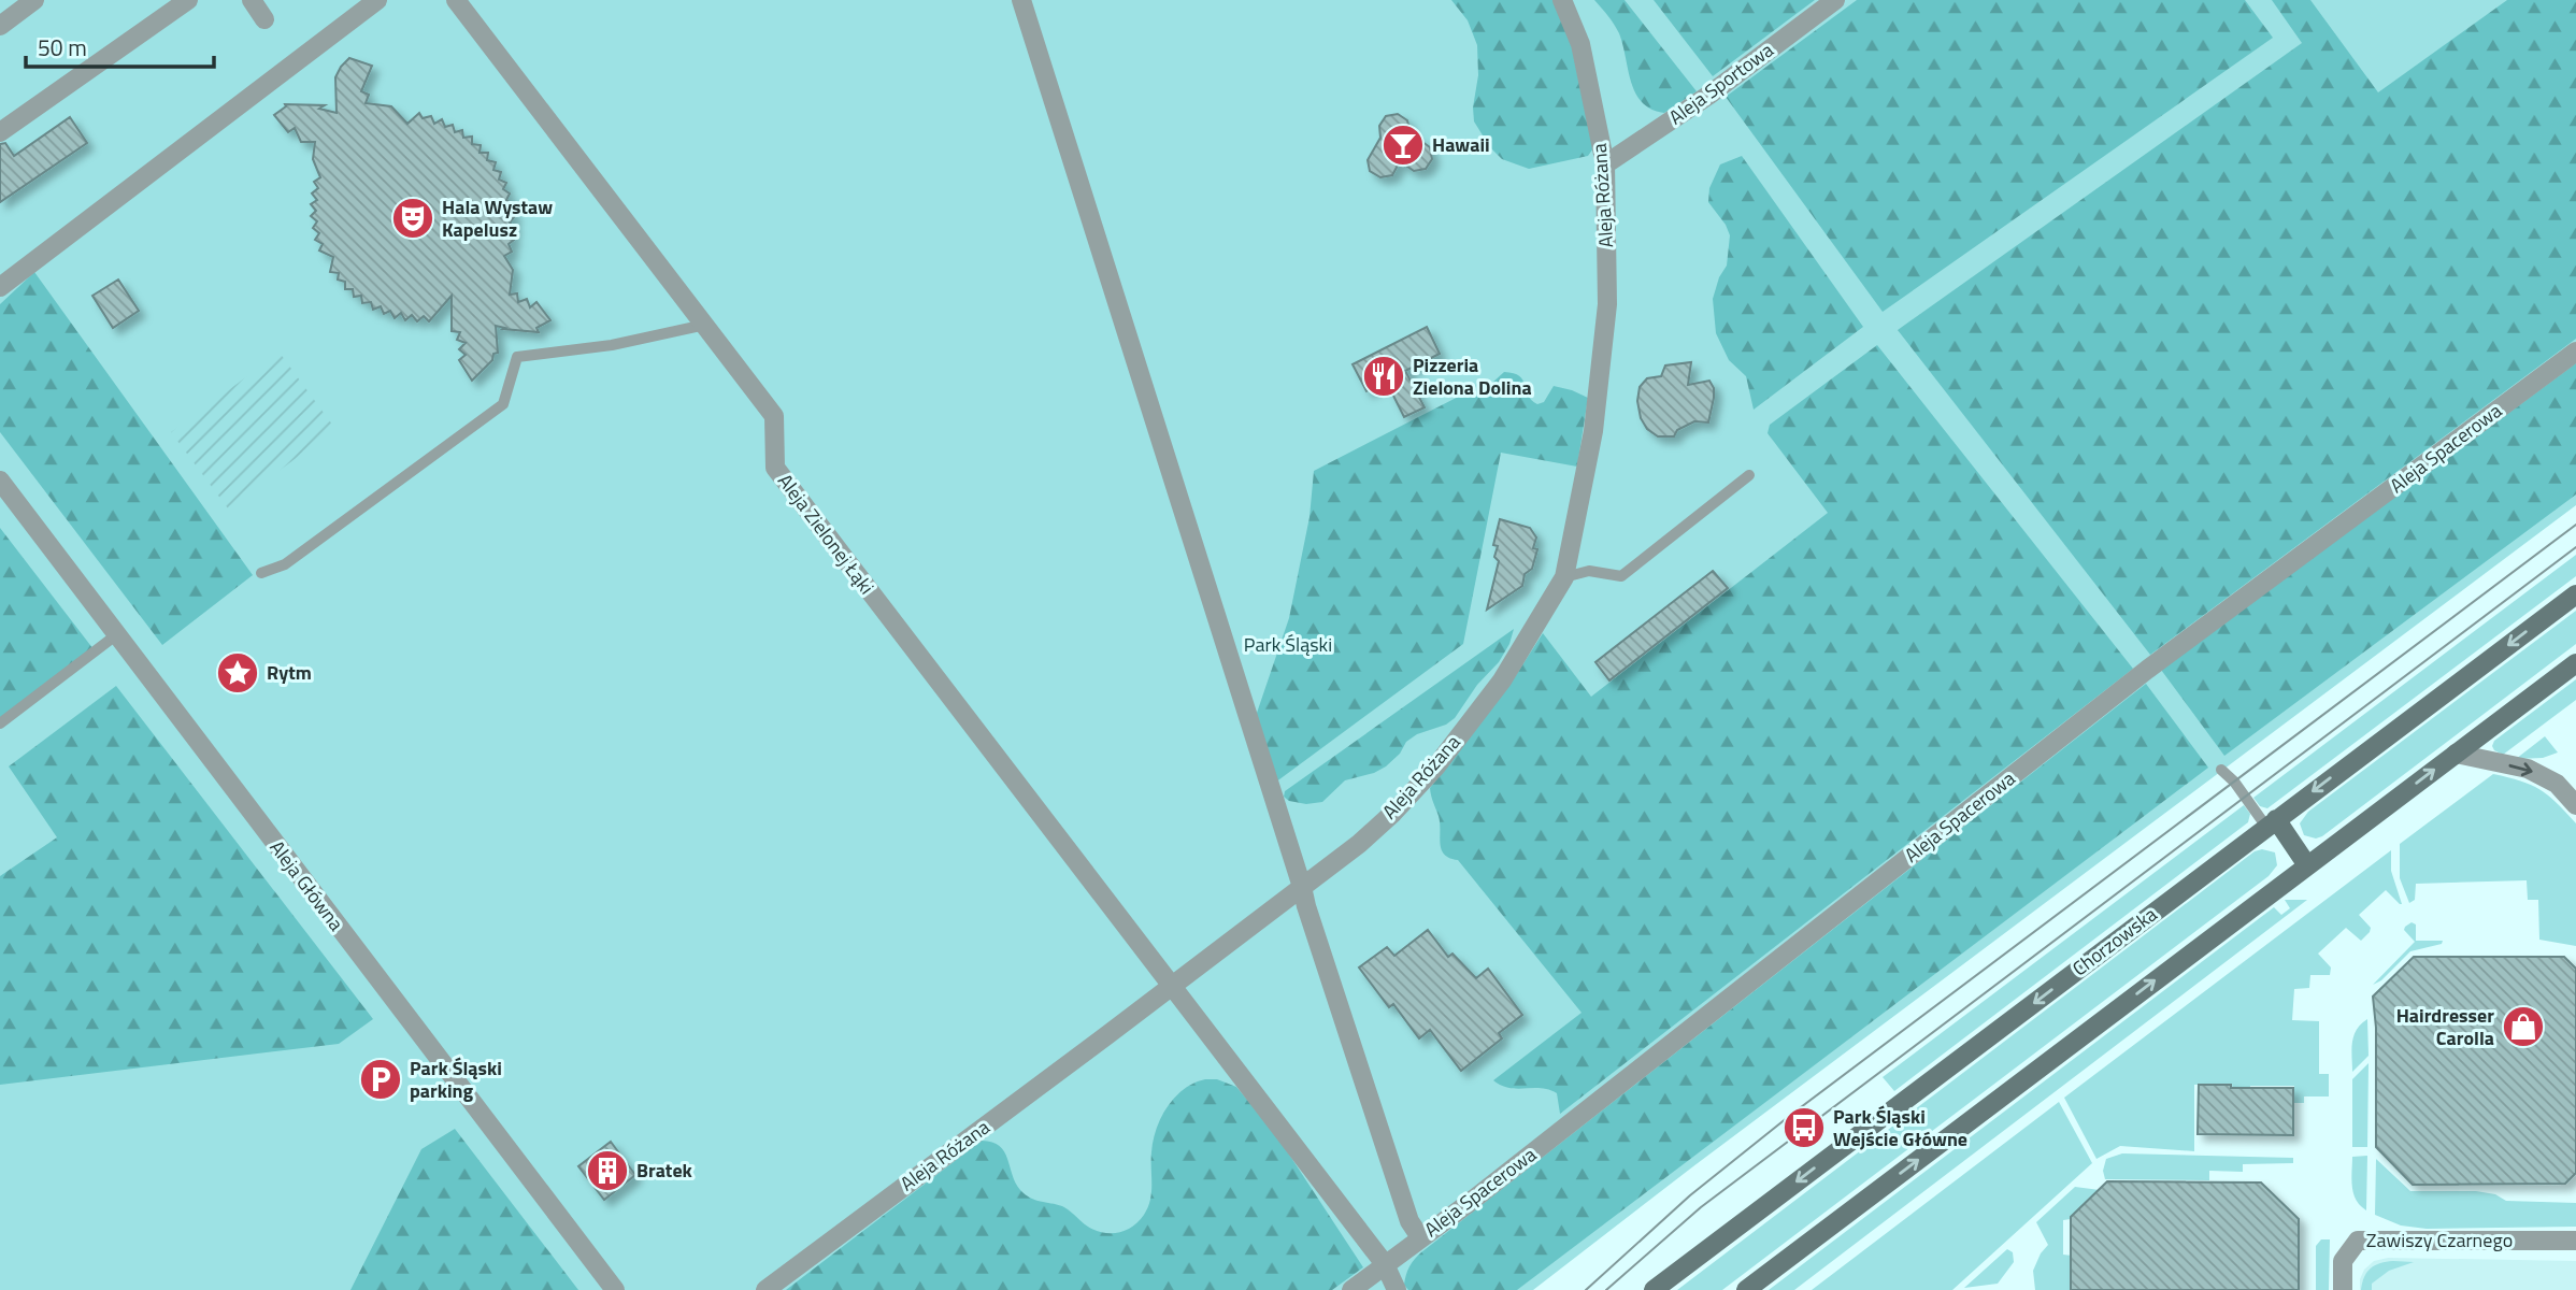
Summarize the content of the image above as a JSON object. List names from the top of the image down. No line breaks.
{"streets":{"main road":["Chorzowska"],"street":["Aleja Sportowa","Aleja Różana","Aleja Spacerowa","Aleja Zielonej Łąki","Aleja Główna","Zawiszy Czarnego"]},"crossings":[["Aleja Sportowa","Aleja Różana"],["Aleja Różana","Aleja Zielonej Łąki"],["Aleja Spacerowa","Aleja Zielonej Łąki"]],"parks":["Park Śląski"],"places":{"bar":["Hawaii"],"theatre":["Hala Wystaw Kapelusz"],"restaurant":["Pizzeria Zielona Dolina"],"place":["Rytm"],"shop":["Hairdresser Carolla"],"parking":["Park Śląski parking"],"bus stop":["Park Śląski Wejście Główne"],"building":["Bratek"]},"scale_bar":"50 m"}
